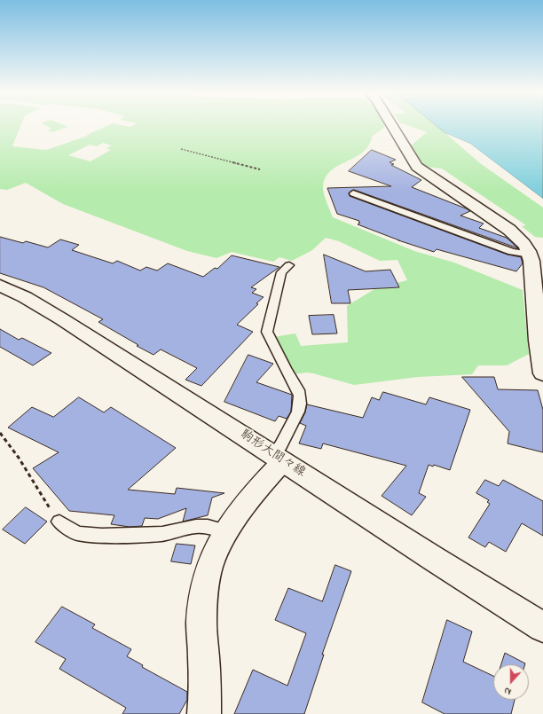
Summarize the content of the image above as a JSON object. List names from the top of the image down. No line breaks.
{"streets":{"street":["駒形大間々線"]},"north":"bottom"}
